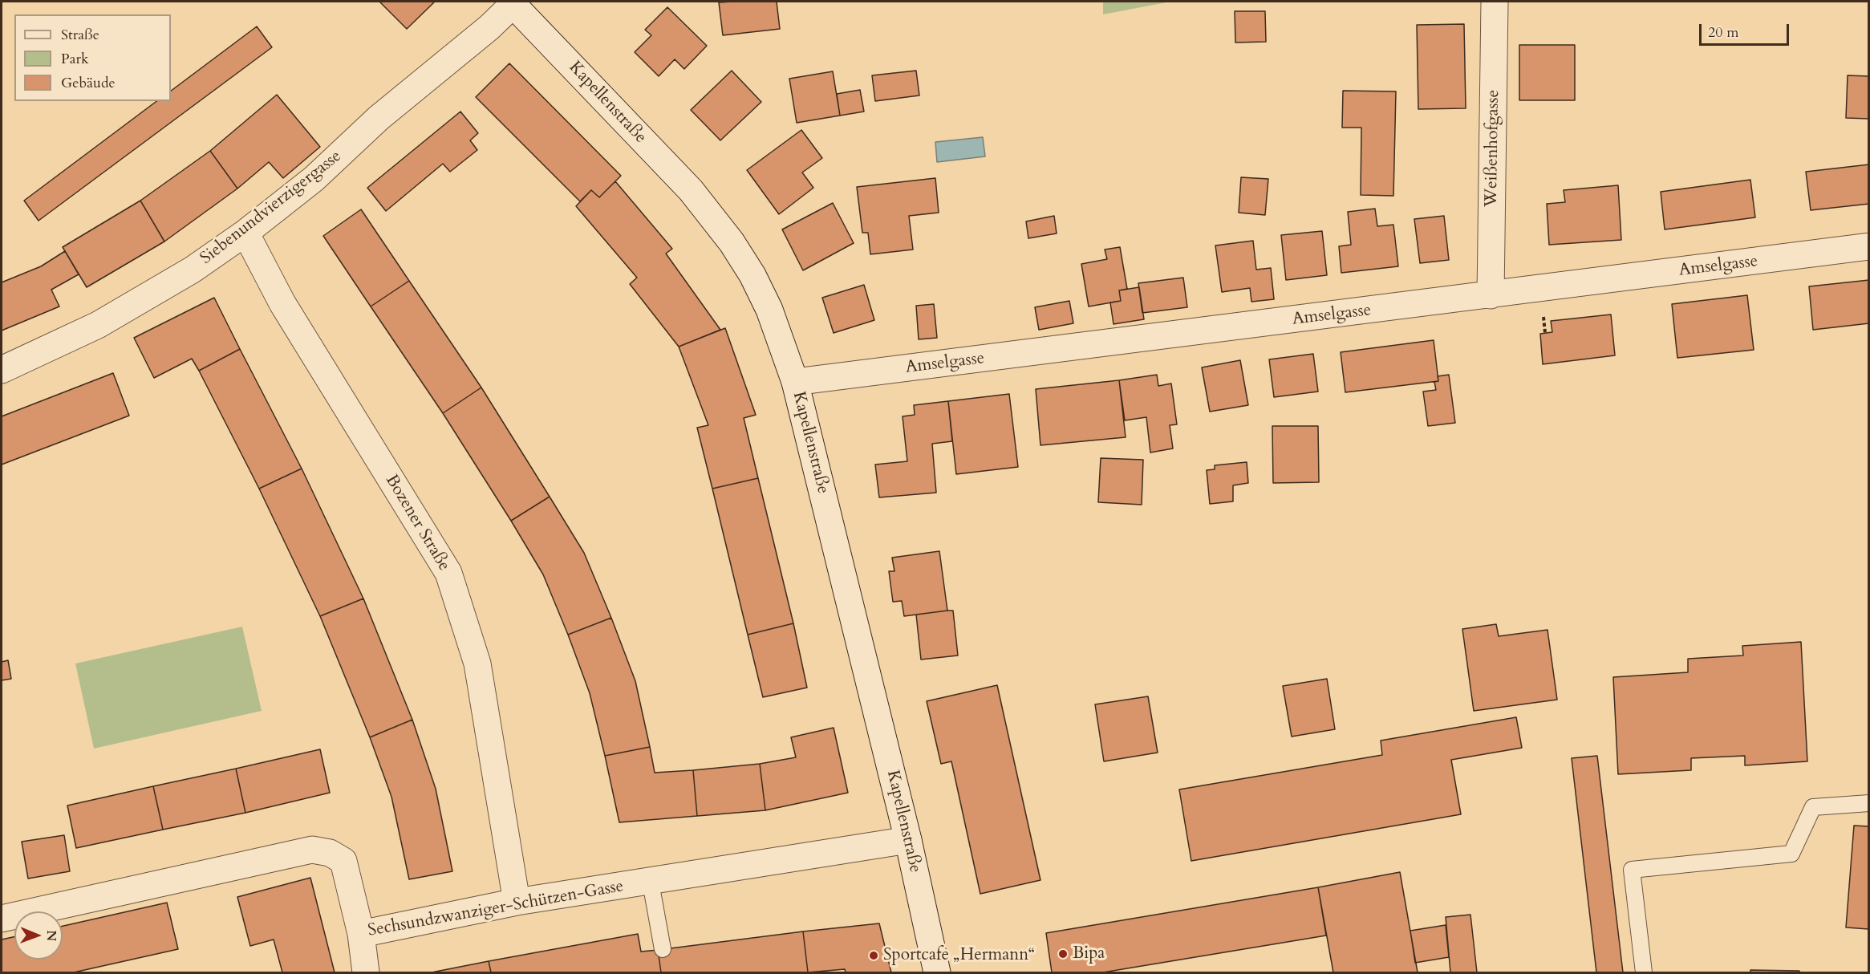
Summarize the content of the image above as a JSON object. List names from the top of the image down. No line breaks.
{"streets":{"street":["Kapellenstraße","Weißenhofgasse","Siebenundvierzigergasse","Amselgasse","Bozener Straße","Sechsundzwanziger-Schützen-Gasse"]},"crossings":[["Kapellenstraße","Siebenundvierzigergasse"],["Kapellenstraße","Amselgasse"],["Kapellenstraße","Sechsundzwanziger-Schützen-Gasse"],["Weißenhofgasse","Amselgasse"],["Siebenundvierzigergasse","Bozener Straße"],["Bozener Straße","Sechsundzwanziger-Schützen-Gasse"]],"places":["Bipa","Sportcafe „Hermann“"],"legend":["Straße","Park","Gebäude"],"scale_bar":"20 m","north":"right"}
